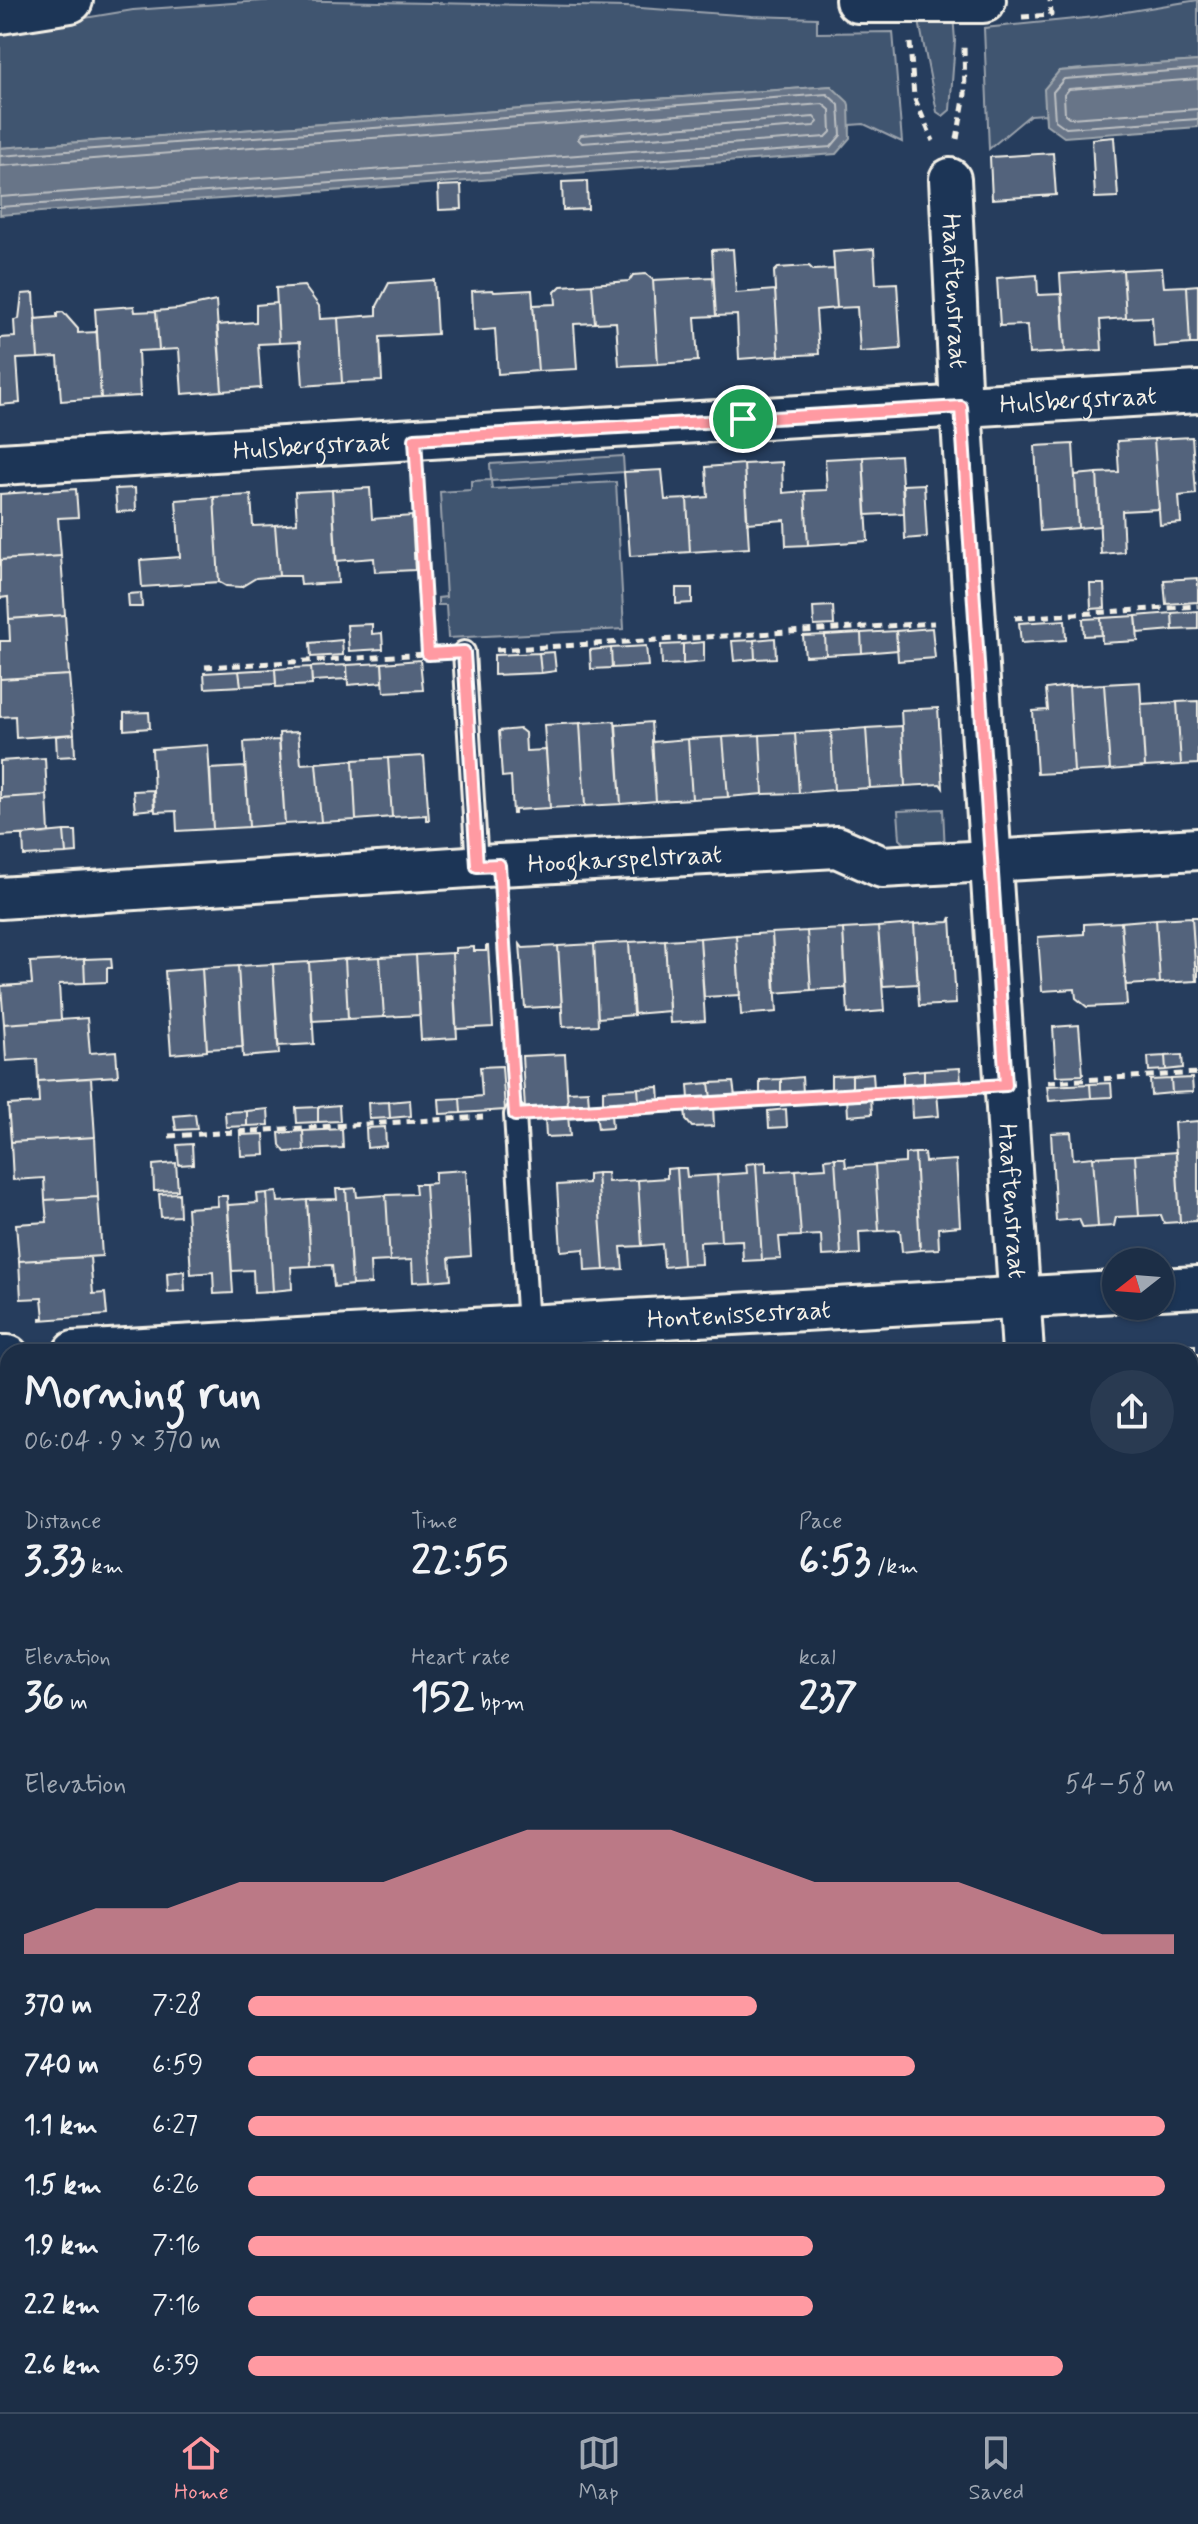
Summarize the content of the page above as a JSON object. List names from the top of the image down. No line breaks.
{"streets":{"street":["Haaftenstraat","Hulsbergstraat","Hoogkarspelstraat","Hontenissestraat"]},"crossings":[["Haaftenstraat","Hulsbergstraat"],["Haaftenstraat","Hoogkarspelstraat"],["Haaftenstraat","Hontenissestraat"]],"north":"left","page":{"heading":["Morning run","06:04 · 9 × 370 m"],"stats":[["Distance","3.33 km"],["Time","22:55"],["Pace","6:53 /km"],["Elevation","36 m"],["Heart rate","152 bpm"],["kcal","237"]],"chart":["Elevation","54–58 m"],"list":[{"name":"370 m","note":"7:28"},{"name":"740 m","note":"6:59"},{"name":"1.1 km","note":"6:27"},{"name":"1.5 km","note":"6:26"},{"name":"1.9 km","note":"7:16"},{"name":"2.2 km","note":"7:16"},{"name":"2.6 km","note":"6:39"}],"tabs":["Home","Map","Saved"]}}
